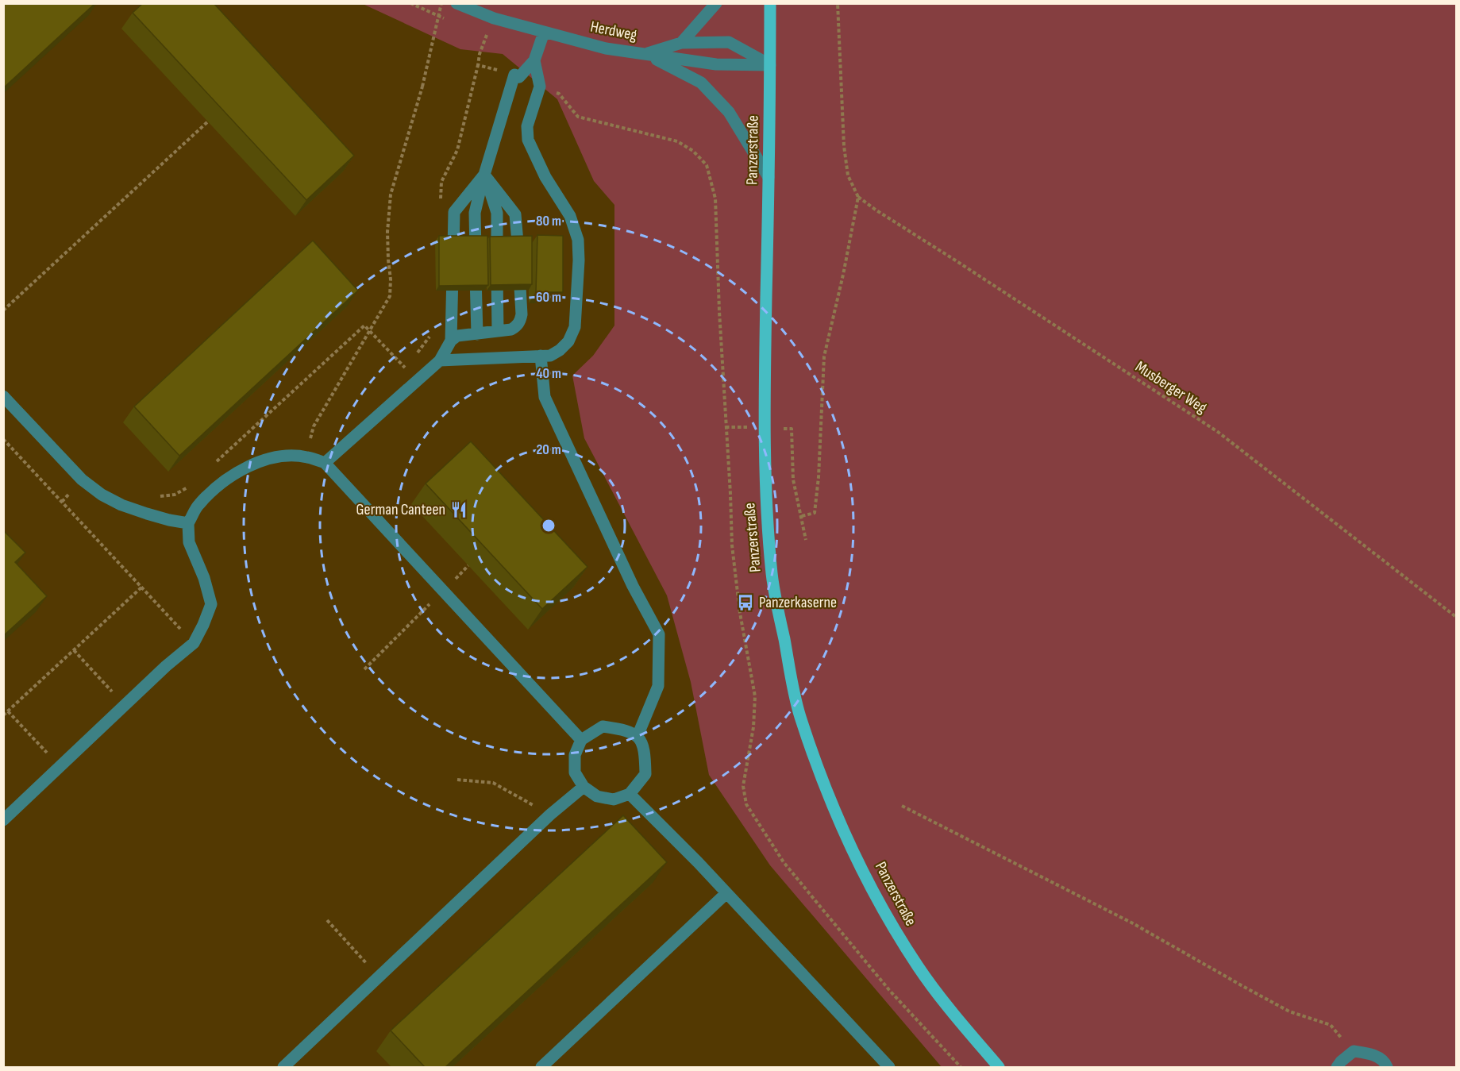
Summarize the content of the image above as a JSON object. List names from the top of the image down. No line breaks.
{"streets":{"main road":["Panzerstraße"],"street":["Herdweg"],"path":["Musberger Weg"]},"crossings":[["Herdweg","Panzerstraße"]],"places":{"restaurant":["German Canteen"],"bus stop":["Panzerkaserne"]},"rings":["80 m","60 m","40 m","20 m"]}
